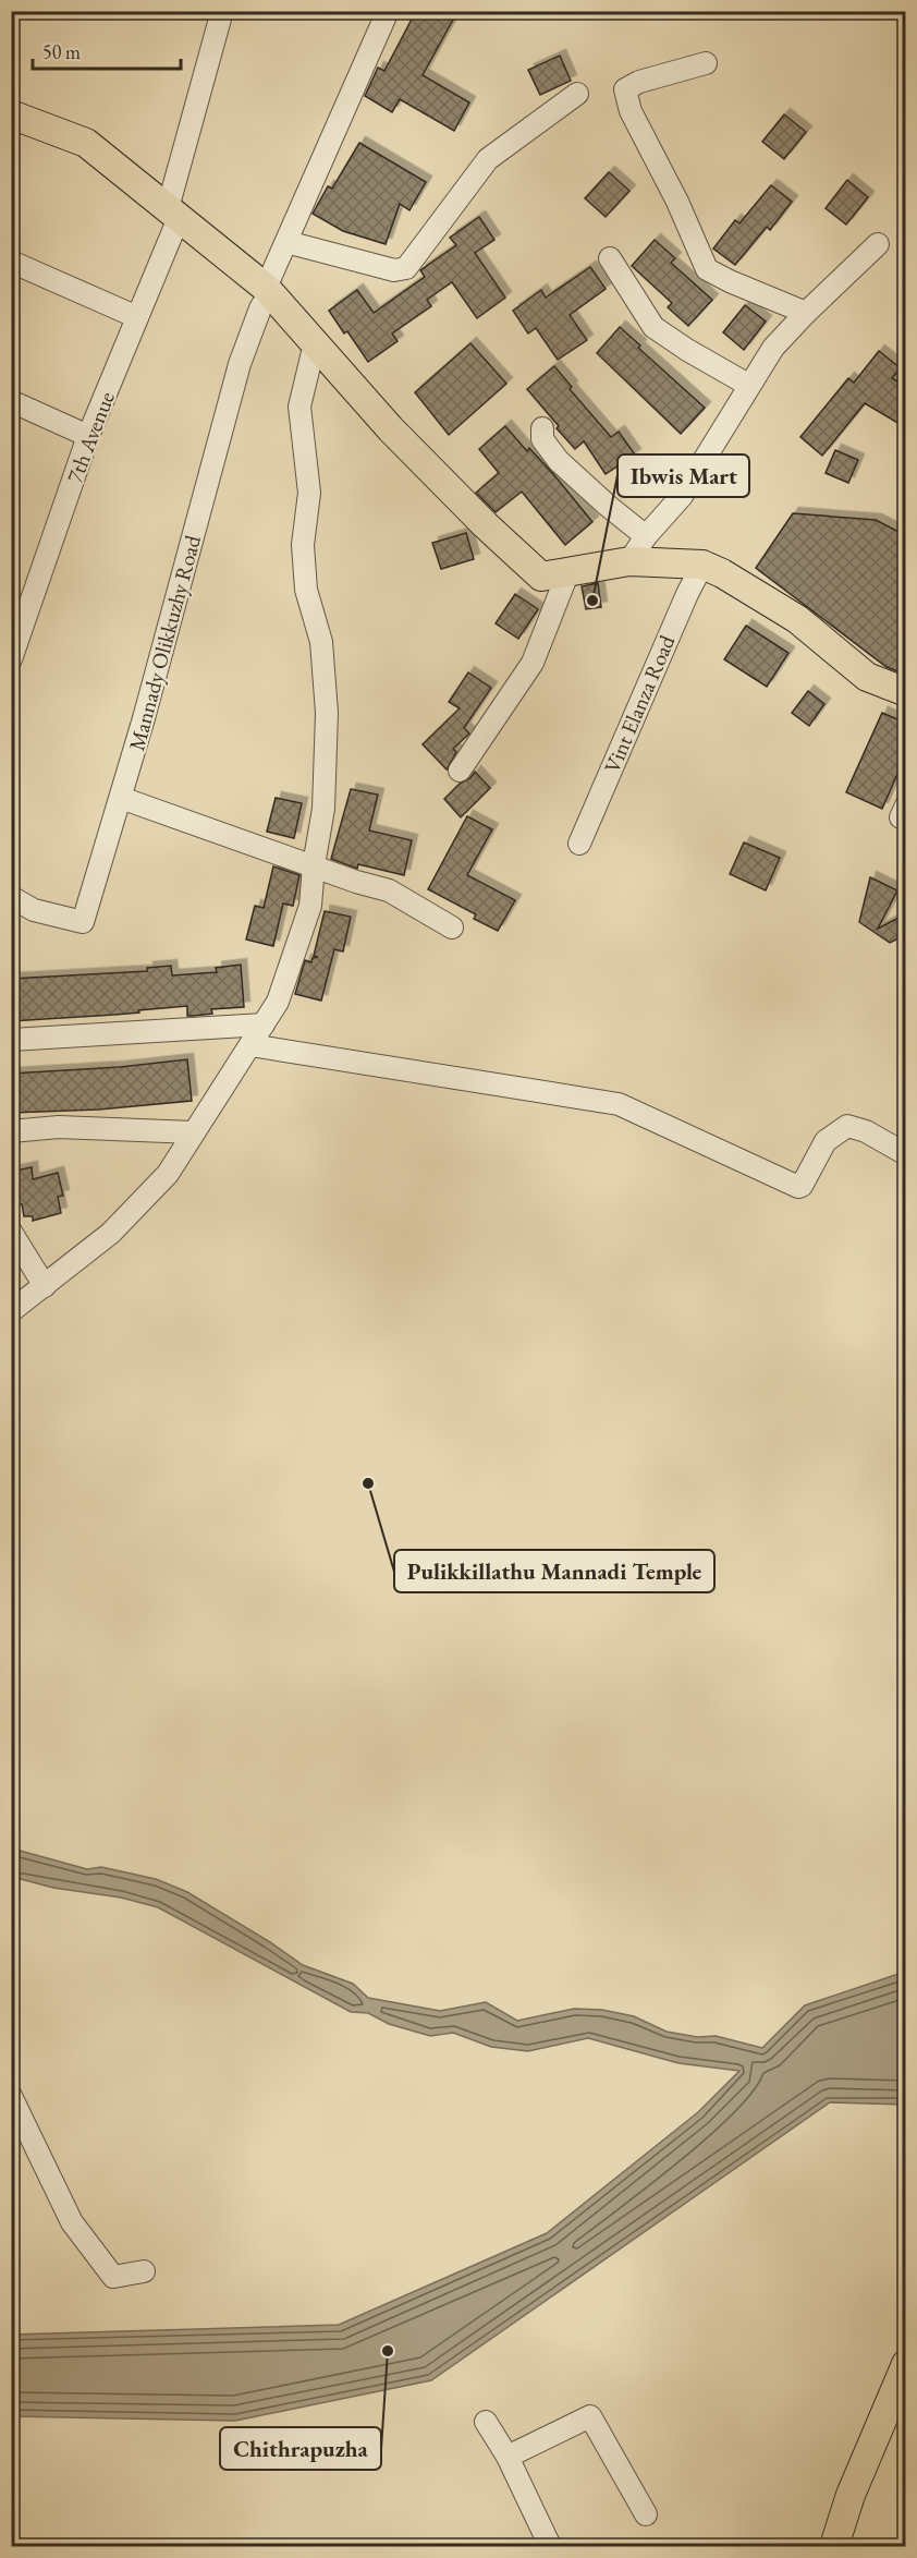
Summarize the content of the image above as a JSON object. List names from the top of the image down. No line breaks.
{"streets":{"street":["7th Avenue","Mannady Olikkuzhy Road","Vint Elanza Road"]},"places":["Ibwis Mart","Pulikkillathu Mannadi Temple","Chithrapuzha"],"scale_bar":"50 m"}
